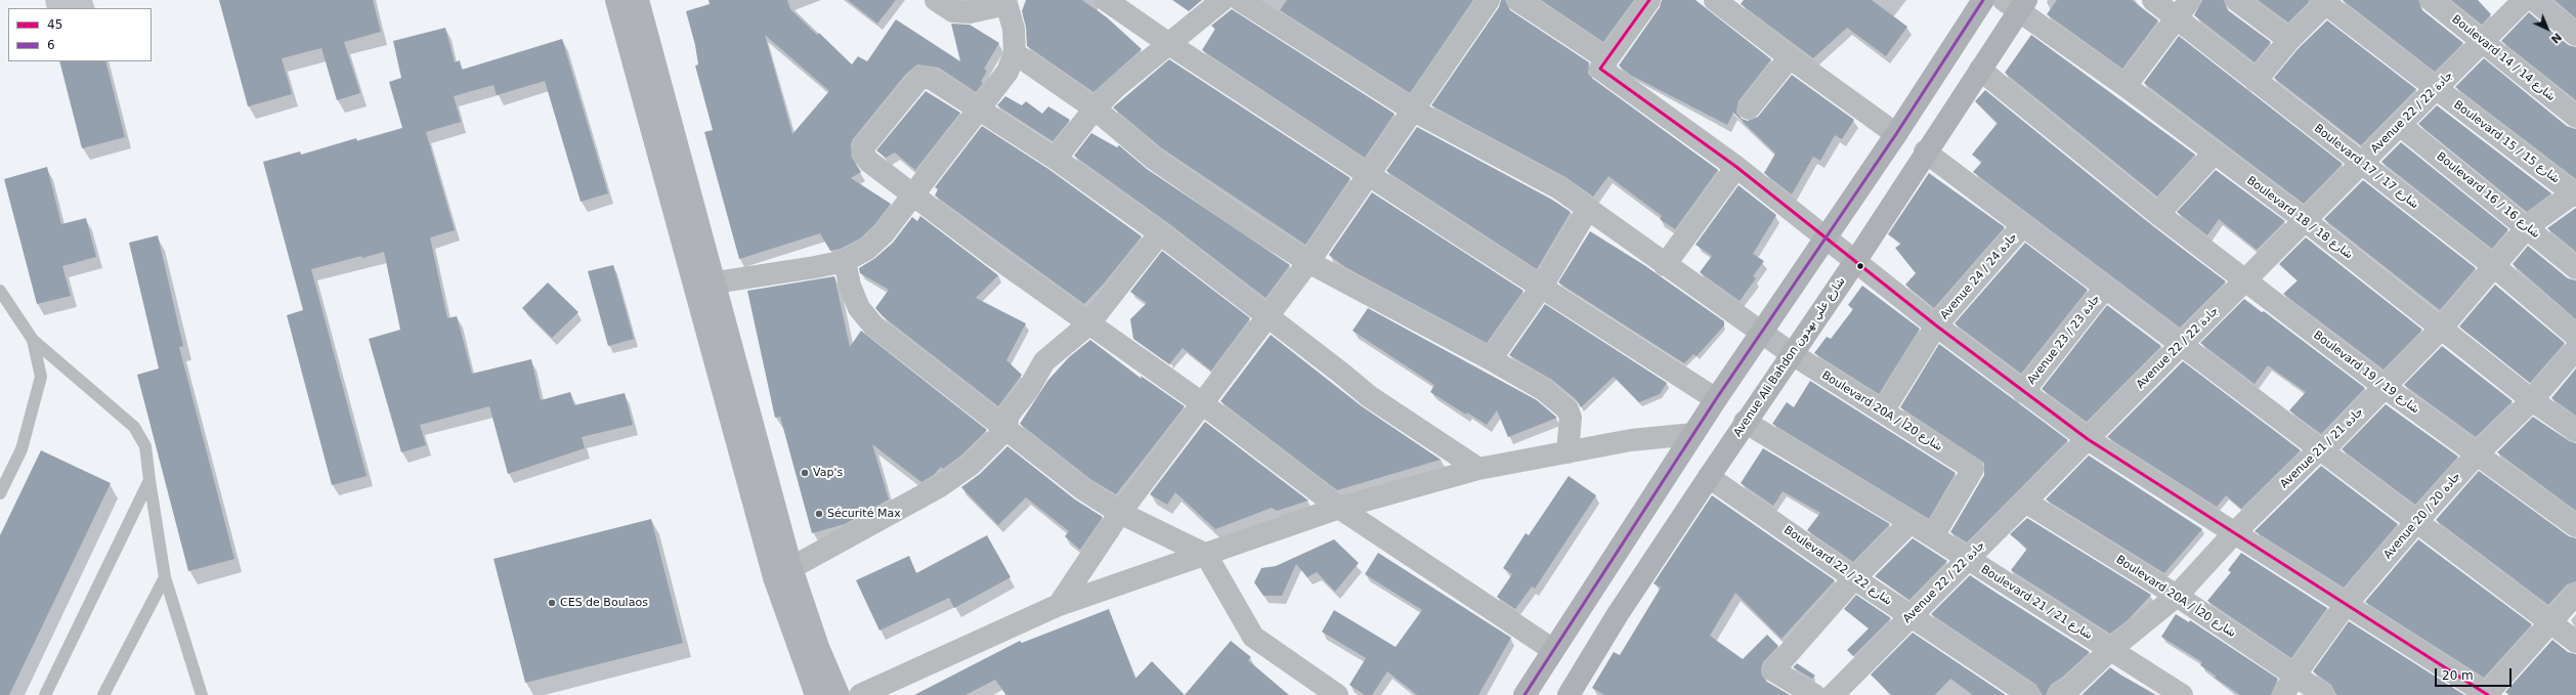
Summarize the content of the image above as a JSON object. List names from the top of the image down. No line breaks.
{"streets":{"main road":["Avenue Ali Bahdon شارع علي بهدون"],"street":["Boulevard 14 / شارع 14","Avenue 22 / جادة 22","Boulevard 15 / شارع 15","Boulevard 17 / شارع 17","Boulevard 16 / شارع 16","Boulevard 18 / شارع 18","Avenue 24 / جادة 24","Avenue 23 / جادة 23","Boulevard 19 / شارع 19","Boulevard 20A / شارع 20أ","Avenue 21 / جادة 21","Avenue 20 / جادة 20","Boulevard 22 / شارع 22","Boulevard 21 / شارع 21"]},"crossings":[["Boulevard 14 / شارع 14","Avenue 22 / جادة 22"],["Avenue 22 / جادة 22","Boulevard 15 / شارع 15"],["Avenue 22 / جادة 22","Boulevard 17 / شارع 17"],["Avenue 22 / جادة 22","Boulevard 16 / شارع 16"],["Avenue 22 / جادة 22","Boulevard 18 / شارع 18"],["Avenue 22 / جادة 22","Boulevard 19 / شارع 19"],["Avenue 22 / جادة 22","Boulevard 20A / شارع 20أ"],["Avenue 22 / جادة 22","Boulevard 22 / شارع 22"],["Avenue 22 / جادة 22","Boulevard 21 / شارع 21"],["Boulevard 15 / شارع 15","Avenue 21 / جادة 21"],["Boulevard 17 / شارع 17","Avenue 21 / جادة 21"],["Boulevard 16 / شارع 16","Avenue 21 / جادة 21"],["Boulevard 18 / شارع 18","Avenue Ali Bahdon شارع علي بهدون"],["Boulevard 18 / شارع 18","Avenue 21 / جادة 21"],["Boulevard 18 / شارع 18","Avenue 20 / جادة 20"],["Avenue 24 / جادة 24","Boulevard 20A / شارع 20أ"],["Avenue Ali Bahdon شارع علي بهدون","Boulevard 19 / شارع 19"],["Avenue Ali Bahdon شارع علي بهدون","Boulevard 20A / شارع 20أ"],["Avenue Ali Bahdon شارع علي بهدون","Boulevard 22 / شارع 22"],["Avenue Ali Bahdon شارع علي بهدون","Boulevard 21 / شارع 21"],["Boulevard 19 / شارع 19","Avenue 21 / جادة 21"],["Boulevard 19 / شارع 19","Avenue 20 / جادة 20"],["Boulevard 20A / شارع 20أ","Avenue 21 / جادة 21"],["Boulevard 20A / شارع 20أ","Avenue 20 / جادة 20"],["Boulevard 20A / شارع 20أ","Boulevard 21 / شارع 21"],["Avenue 21 / جادة 21","Boulevard 21 / شارع 21"]],"places":["Vap's","Sécurité Max","CES de Boulaos"],"lines":["transit line 45","transit line 6"],"legend":["45","6"],"scale_bar":"20 m","north":"bottom right"}
